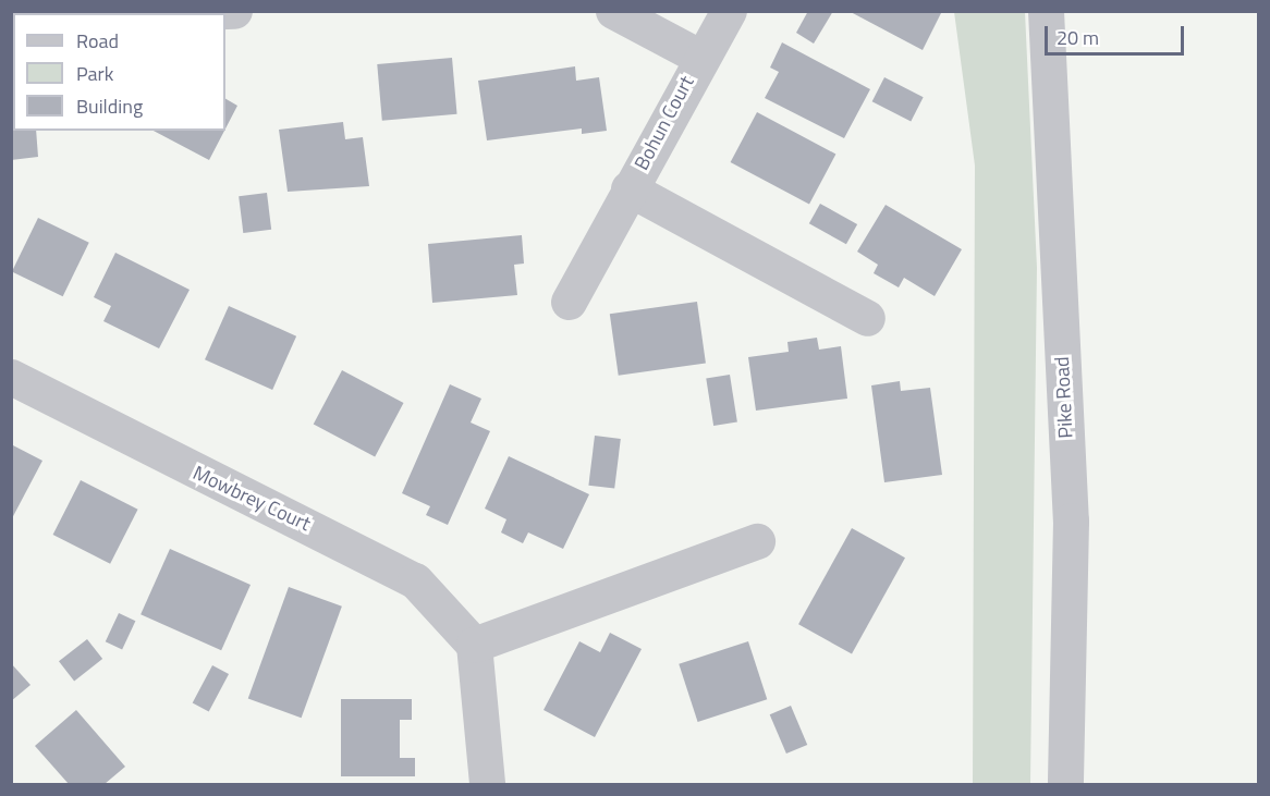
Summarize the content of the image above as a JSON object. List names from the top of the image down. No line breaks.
{"streets":{"street":["Bohun Court","Pike Road","Mowbrey Court"]},"legend":["Road","Park","Building"],"scale_bar":"20 m"}
